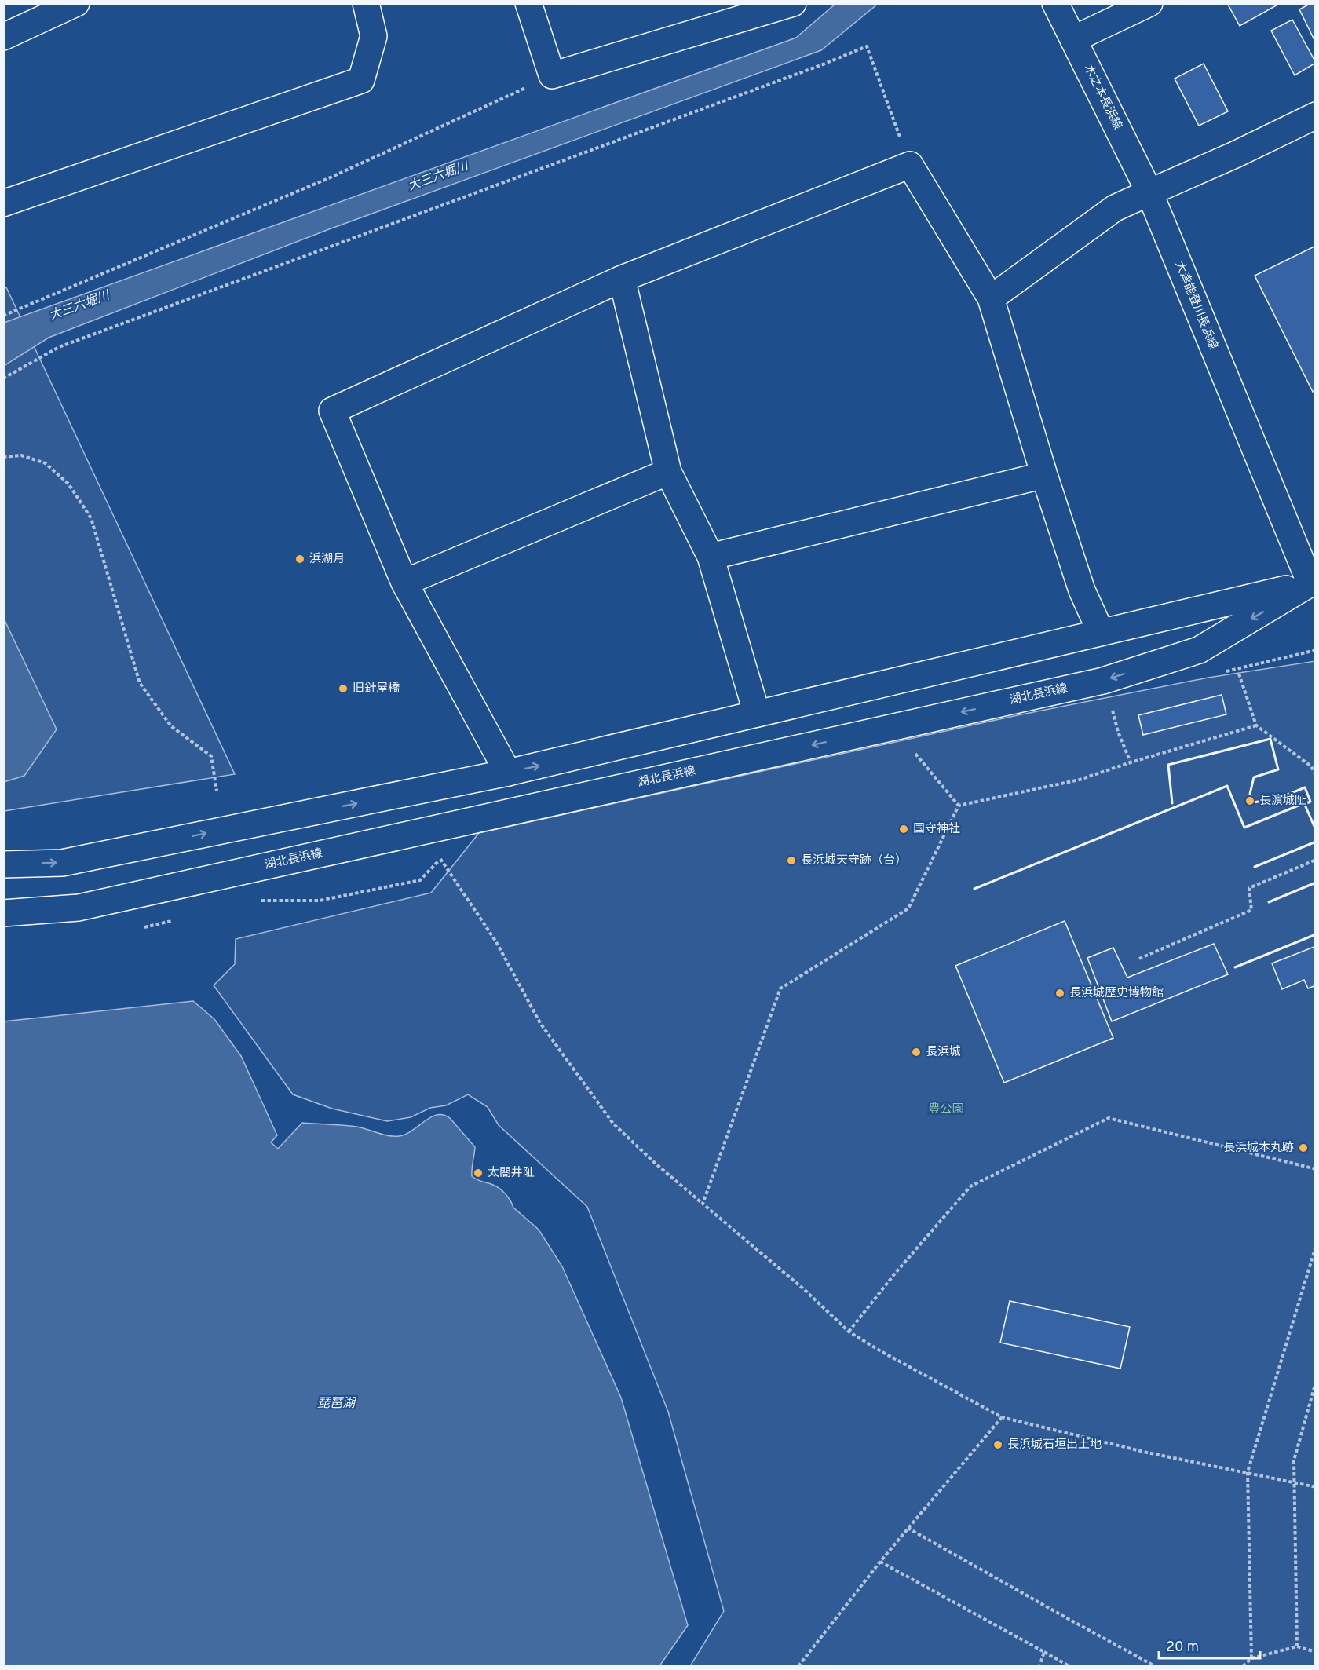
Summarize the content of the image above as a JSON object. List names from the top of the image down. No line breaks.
{"streets":{"street":["木之本長浜線","大津能登川長浜線","湖北長浜線"]},"crossings":[["木之本長浜線","大津能登川長浜線"],["大津能登川長浜線","湖北長浜線"]],"water":["大三六堀川","琵琶湖"],"parks":["豊公園"],"places":["浜湖月","旧針屋橋","長濵城阯","国守神社","長浜城天守跡（台）","長浜城歴史博物館","長浜城","長浜城本丸跡","太閤井阯","長浜城石垣出土地"],"scale_bar":"20 m"}
